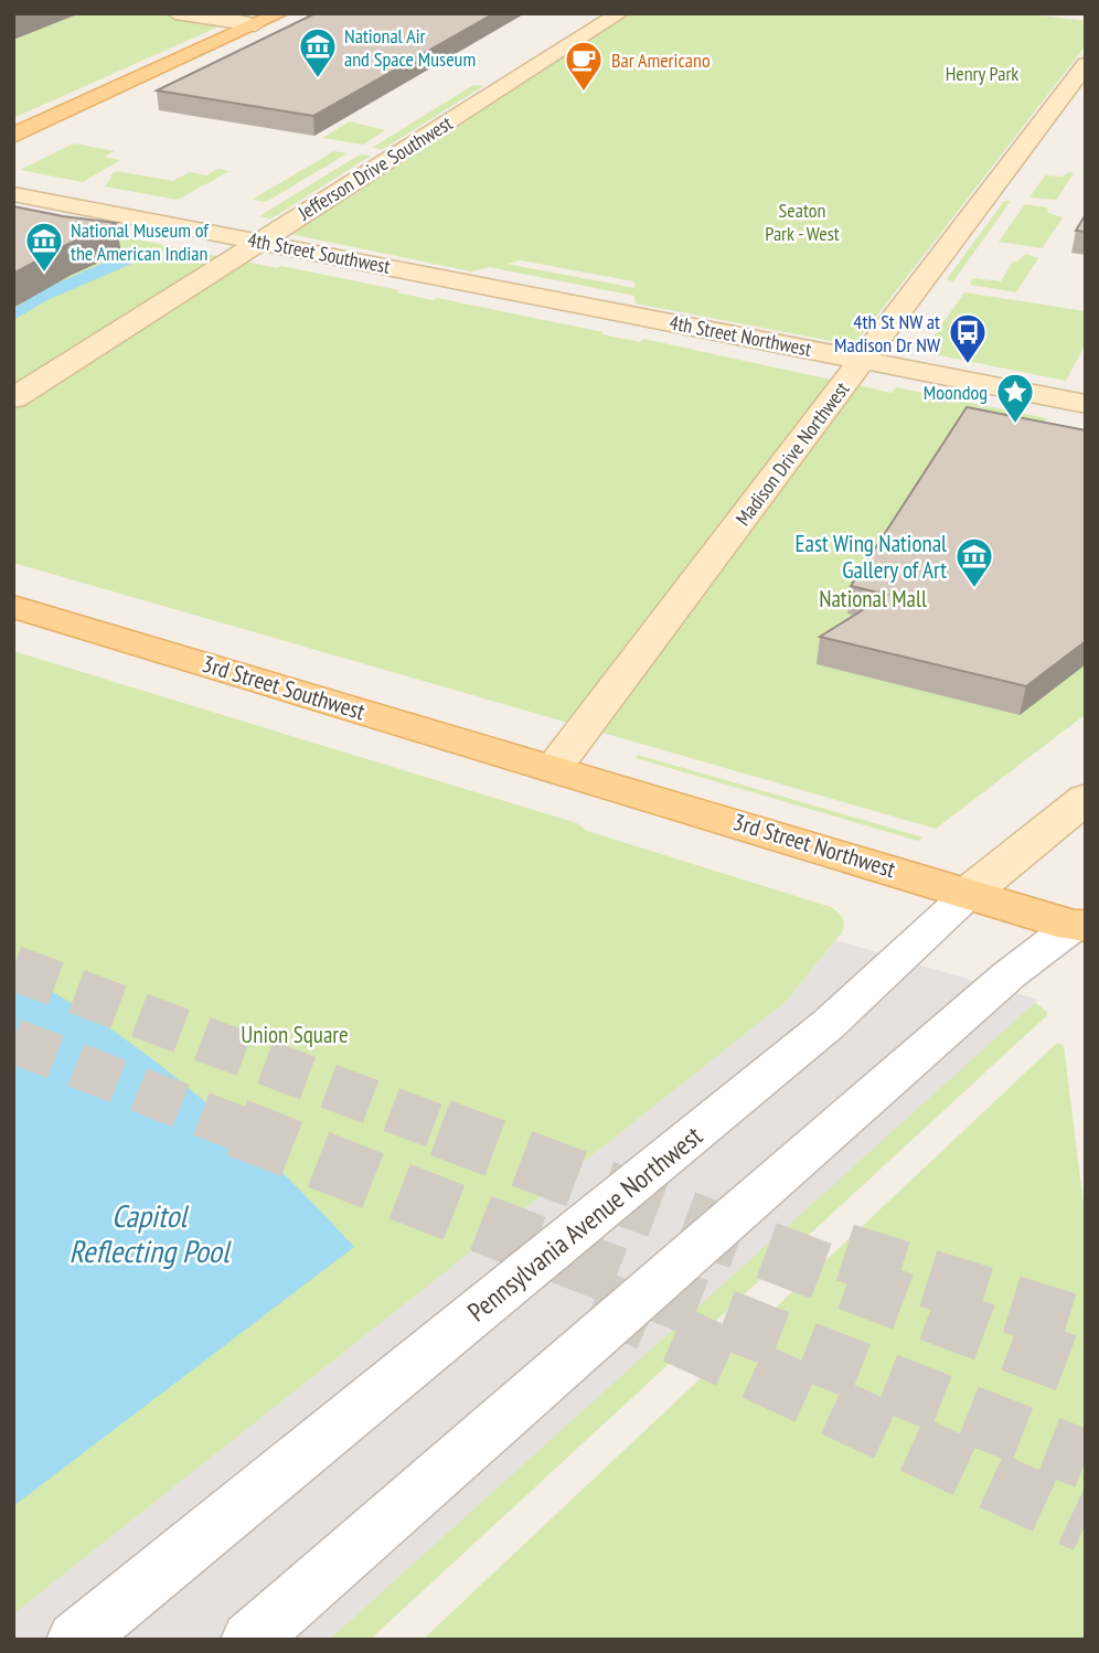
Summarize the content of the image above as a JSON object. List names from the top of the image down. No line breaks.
{"streets":{"main road":["3rd Street Southwest","3rd Street Northwest"],"street":["Jefferson Drive Southwest","4th Street Southwest","4th Street Northwest","Madison Drive Northwest","Pennsylvania Avenue Northwest"]},"crossings":[["Jefferson Drive Southwest","4th Street Southwest"],["4th Street Southwest","4th Street Northwest"],["4th Street Northwest","Madison Drive Northwest"],["Madison Drive Northwest","3rd Street Southwest"],["Madison Drive Northwest","3rd Street Northwest"],["3rd Street Southwest","3rd Street Northwest"],["3rd Street Northwest","Pennsylvania Avenue Northwest"]],"water":["Capitol Reflecting Pool"],"parks":["Henry Park","Seaton Park - West","National Mall","Union Square"],"places":{"museum":["National Air and Space Museum","National Museum of the American Indian","East Wing National Gallery of Art"],"cafe":["Bar Americano"],"bus stop":["4th St NW at Madison Dr NW"],"place":["Moondog"]}}
